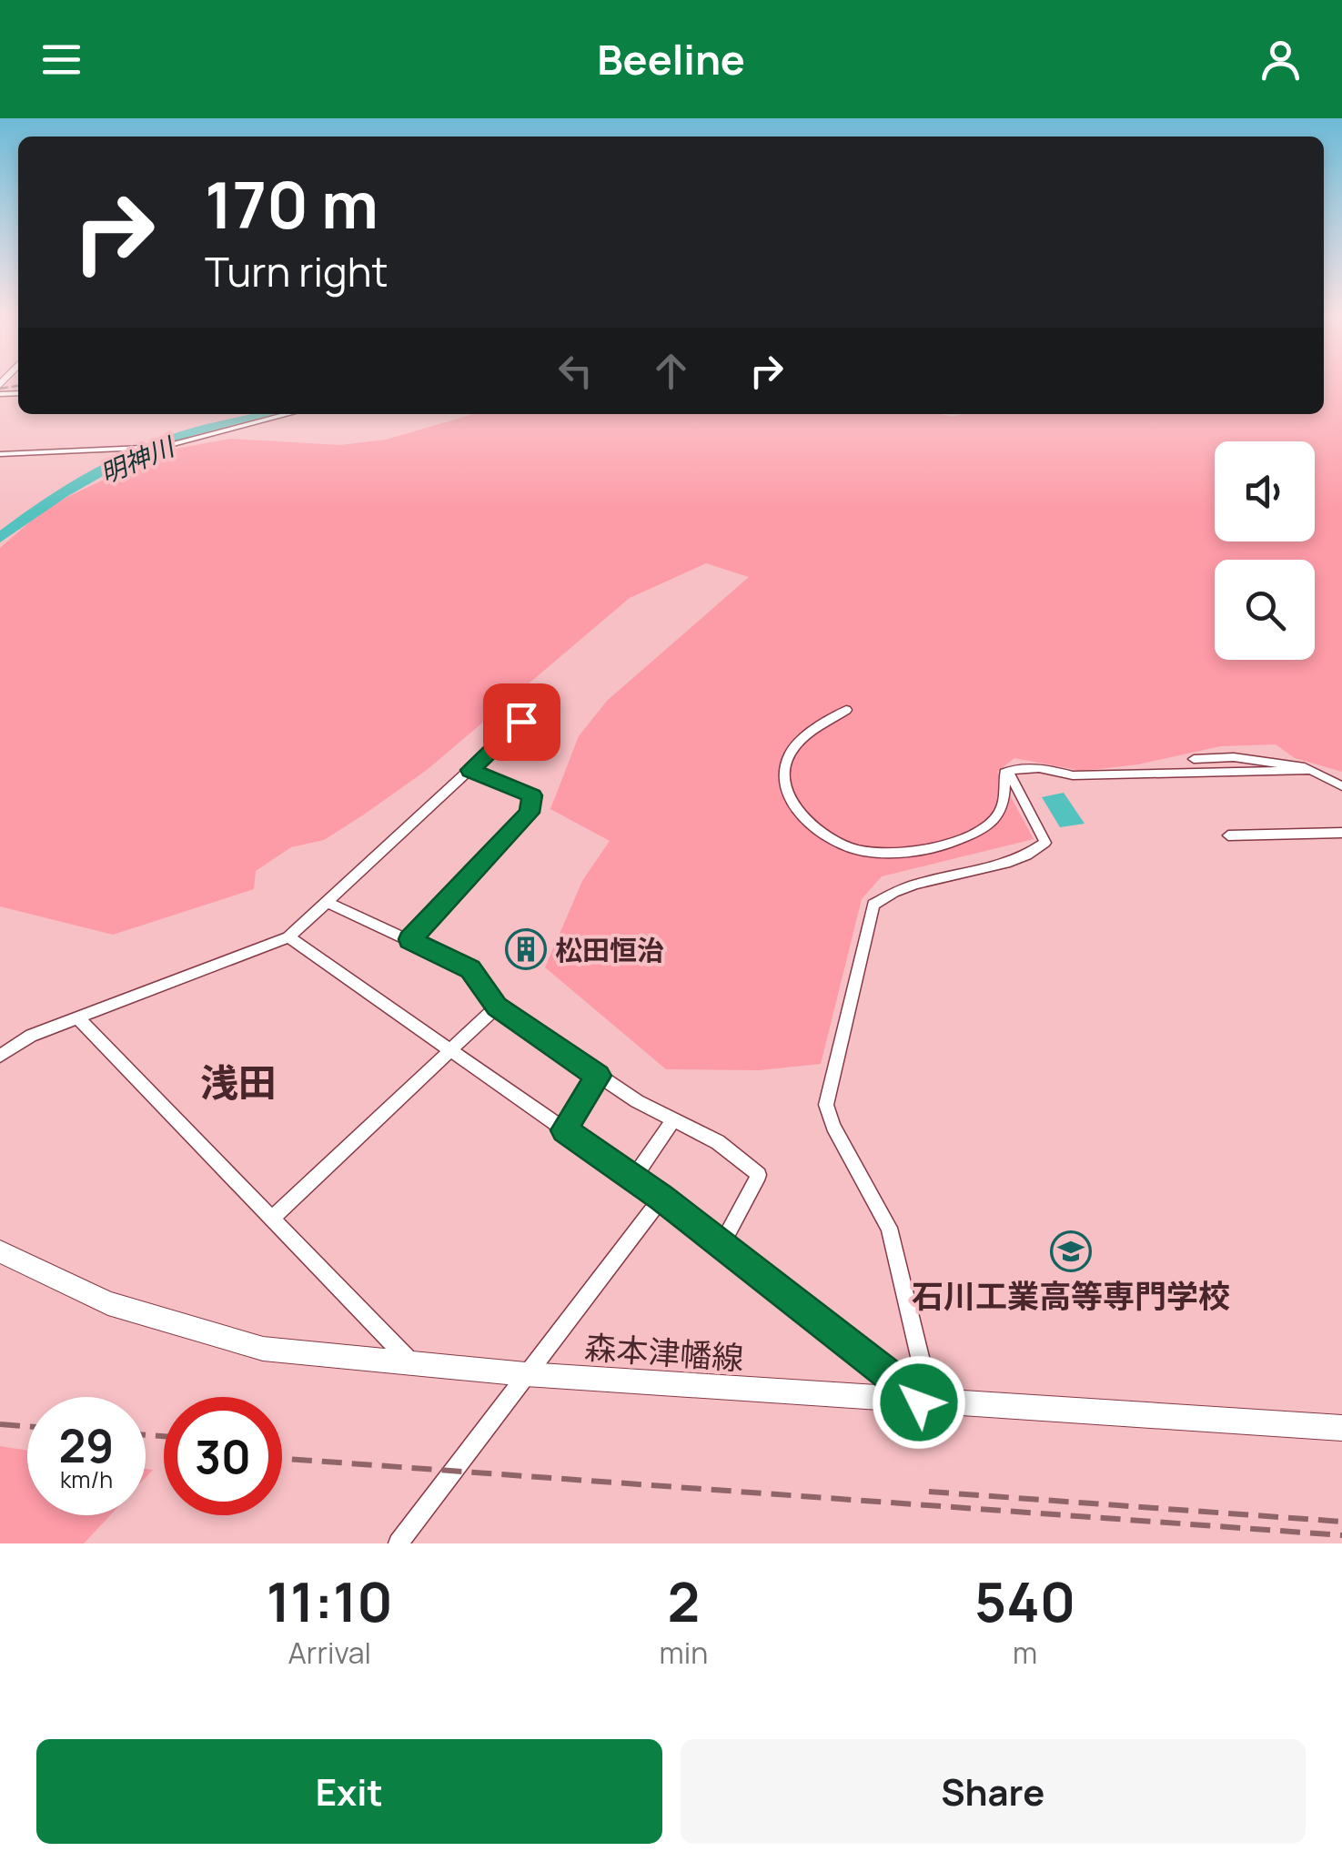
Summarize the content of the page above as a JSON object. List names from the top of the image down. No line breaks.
{"streets":{"main road":["森本津幡線"]},"districts":["浅田"],"water":["明神川"],"places":{"building":["松田恒治"],"school or university":["石川工業高等専門学校"]},"page":{"header":"Beeline","turn":["170 m","Turn right"],"speed":"29 km/h","limit":"30","eta":["11:10","Arrival","2","min","540","m"],"buttons":["Exit","Share"]}}
